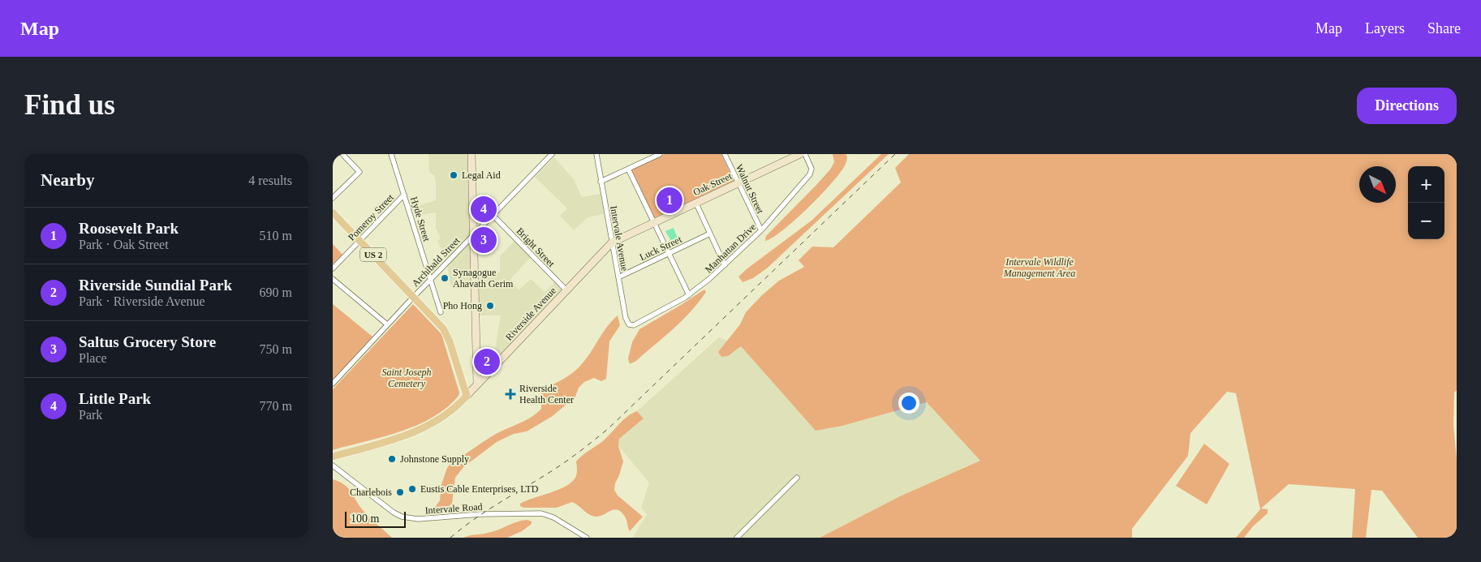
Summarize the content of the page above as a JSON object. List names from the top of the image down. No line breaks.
{"streets":{"main road":["US 2","Riverside Avenue"],"street":["Oak Street","Walnut Street","Pomeroy Street","Hyde Street","Intervale Avenue","Bright Street","Luck Street","Manhattan Drive","Archibald Street","Intervale Road"]},"crossings":[["Oak Street","Walnut Street"],["Oak Street","Intervale Avenue"],["Oak Street","Riverside Avenue"],["Walnut Street","Manhattan Drive"],["Pomeroy Street","Hyde Street"],["Pomeroy Street","US 2"],["Hyde Street","Archibald Street"],["Intervale Avenue","Luck Street"],["Intervale Avenue","Manhattan Drive"],["Intervale Avenue","Riverside Avenue"],["Bright Street","Archibald Street"],["Bright Street","Riverside Avenue"],["US 2","Archibald Street"],["US 2","Riverside Avenue"]],"parks":["Intervale Wildlife Management Area","Saint Joseph Cemetery"],"places":{"other":["Legal Aid","Synagogue Ahavath Gerim","Pho Hong","Johnstone Supply","Eustis Cable Enterprises, LTD","Charlebois"],"health":["Riverside Health Center"]},"scale_bar":"100 m","north":"bottom right","page":{"header":"Map","nav":["Map","Layers","Share"],"buttons":"Directions","title":"Find us","heading":["Nearby","4 results"],"map_buttons":["+","−"],"pins":["1","4","3","2"],"list":[{"mark":"1","name":"Roosevelt Park","note":"Park · Oak Street","value":"510 m"},{"mark":"2","name":"Riverside Sundial Park","note":"Park · Riverside Avenue","value":"690 m"},{"mark":"3","name":"Saltus Grocery Store","note":"Place","value":"750 m"},{"mark":"4","name":"Little Park","note":"Park","value":"770 m"}],"scale":"100 m"}}
